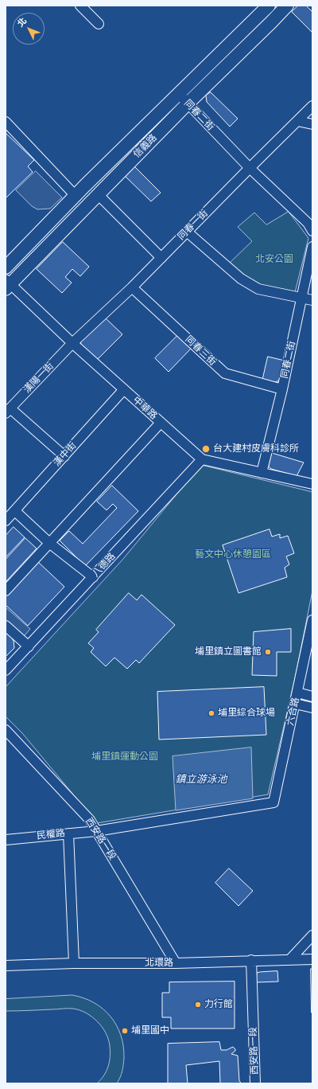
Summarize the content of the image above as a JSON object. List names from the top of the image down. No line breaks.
{"streets":{"main road":["信義路"],"street":["同春二街","同春一街","同春三街","漢陽一街","中華路","漢中街","八德路","六合路","民權路","西安路一段","北環路"]},"crossings":[["同春二街","信義路"],["同春二街","同春一街"],["同春二街","同春三街"],["同春二街","中華路"],["信義路","中華路"],["同春一街","同春三街"],["同春一街","漢陽一街"],["同春一街","中華路"],["漢陽一街","中華路"],["中華路","漢中街"],["中華路","八德路"],["六合路","民權路"],["民權路","西安路一段"],["西安路一段","北環路"]],"water":["鎮立游泳池"],"parks":["北安公園","藝文中心休憩園區","埔里鎮運動公園"],"places":["台大建村皮膚科診所","埔里鎮立圖書館","埔里綜合球場","力行館","埔里國中"],"north":"top left"}
